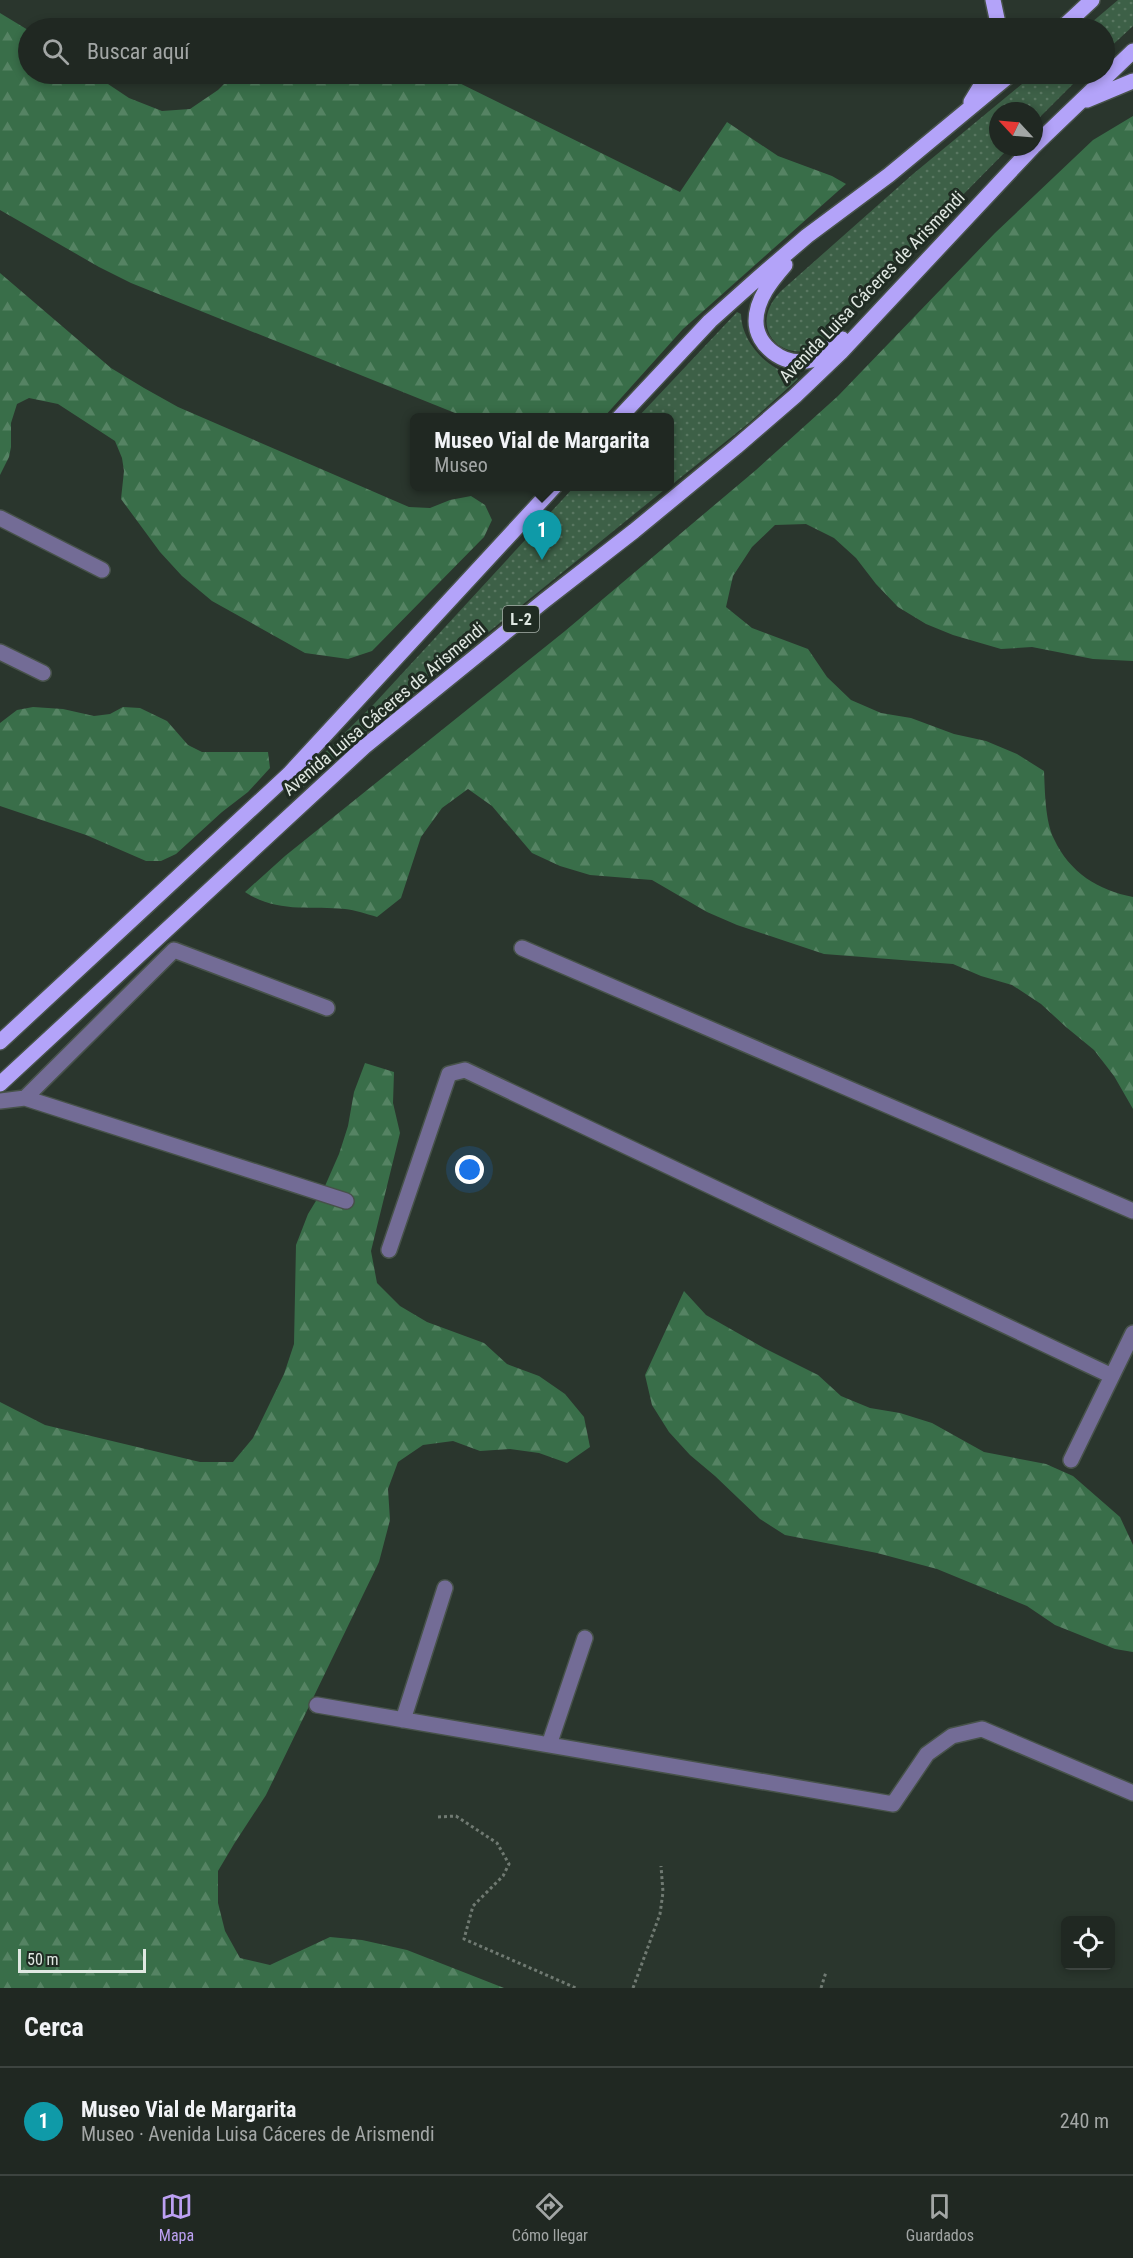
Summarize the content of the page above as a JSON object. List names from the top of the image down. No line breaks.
{"streets":{"main road":["Avenida Luisa Cáceres de Arismendi","L-2"]},"scale_bar":"50 m","north":"top left","page":{"search":"Buscar aquí","popup":["Museo Vial de Margarita","Museo"],"pins":"1","scale":"50 m","heading":"Cerca","list":[{"mark":"1","name":"Museo Vial de Margarita","note":"Museo · Avenida Luisa Cáceres de Arismendi","value":"240 m"}],"nav":["Mapa","Cómo llegar","Guardados"]}}
